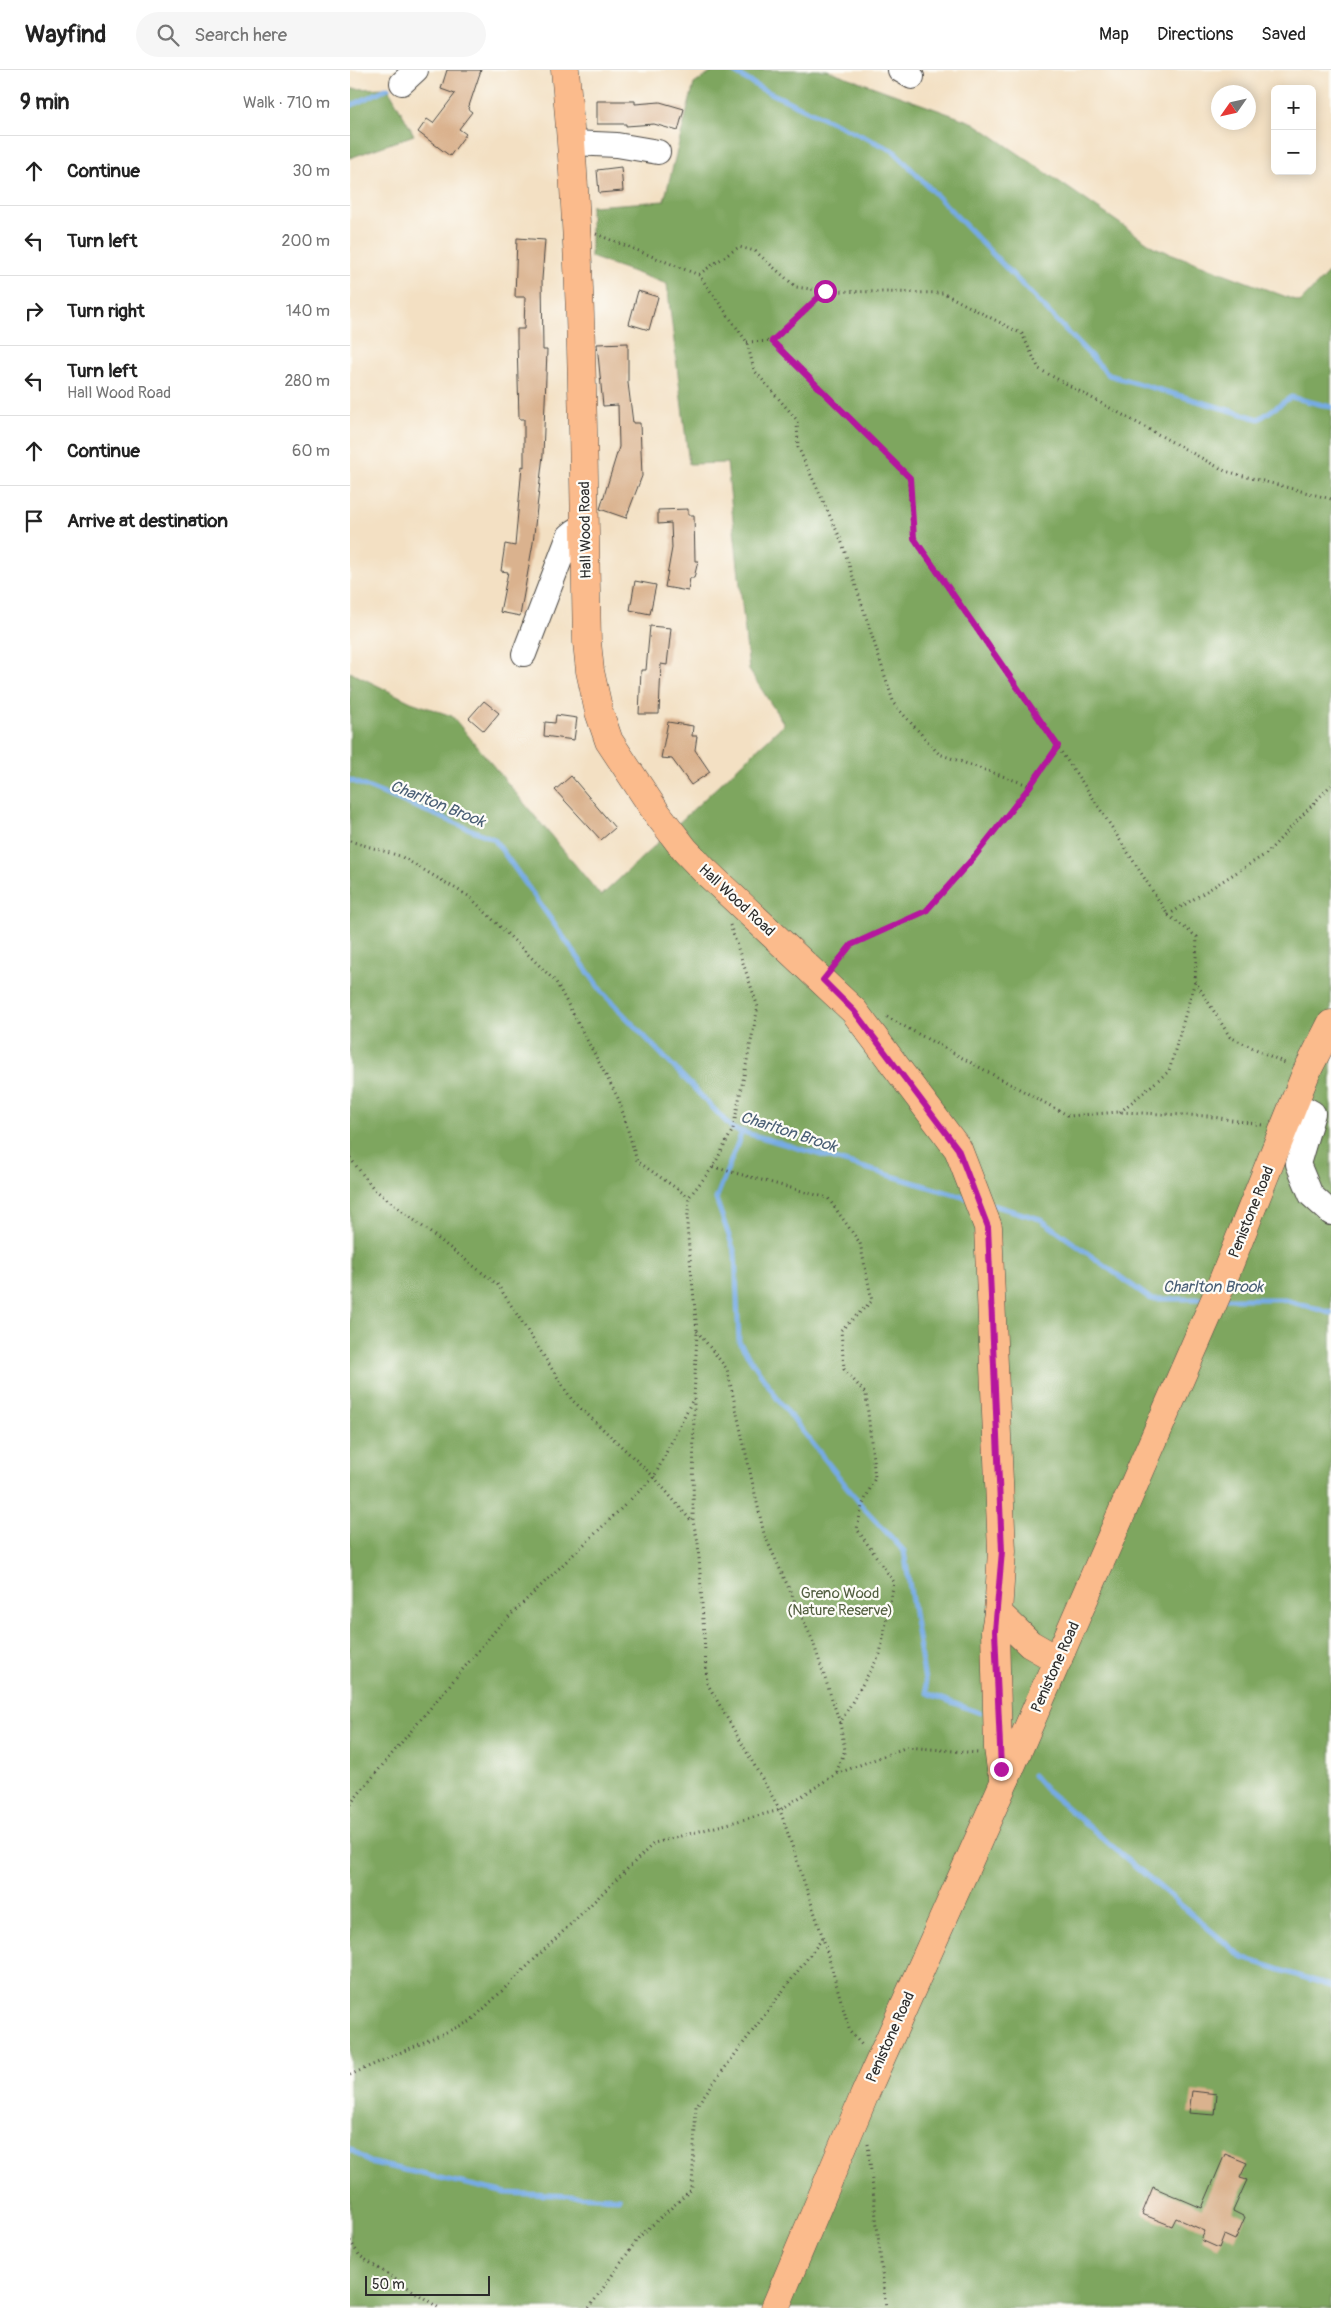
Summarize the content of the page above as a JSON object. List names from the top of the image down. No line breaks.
{"streets":{"main road":["Hall Wood Road","Penistone Road"]},"crossings":[["Hall Wood Road","Penistone Road"]],"water":["Charlton Brook"],"parks":["Greno Wood (Nature Reserve)"],"scale_bar":"50 m","north":"bottom left","page":{"header":"Wayfind","search":"Search here","nav":["Map","Directions","Saved"],"heading":["9 min","Walk · 710 m"],"map_buttons":["+","−"],"list":[["Continue","30 m"],["Turn left","200 m"],["Turn right","140 m"],["Turn left","Hall Wood Road","280 m"],["Continue","60 m"],"Arrive at destination"],"scale":"50 m"}}
